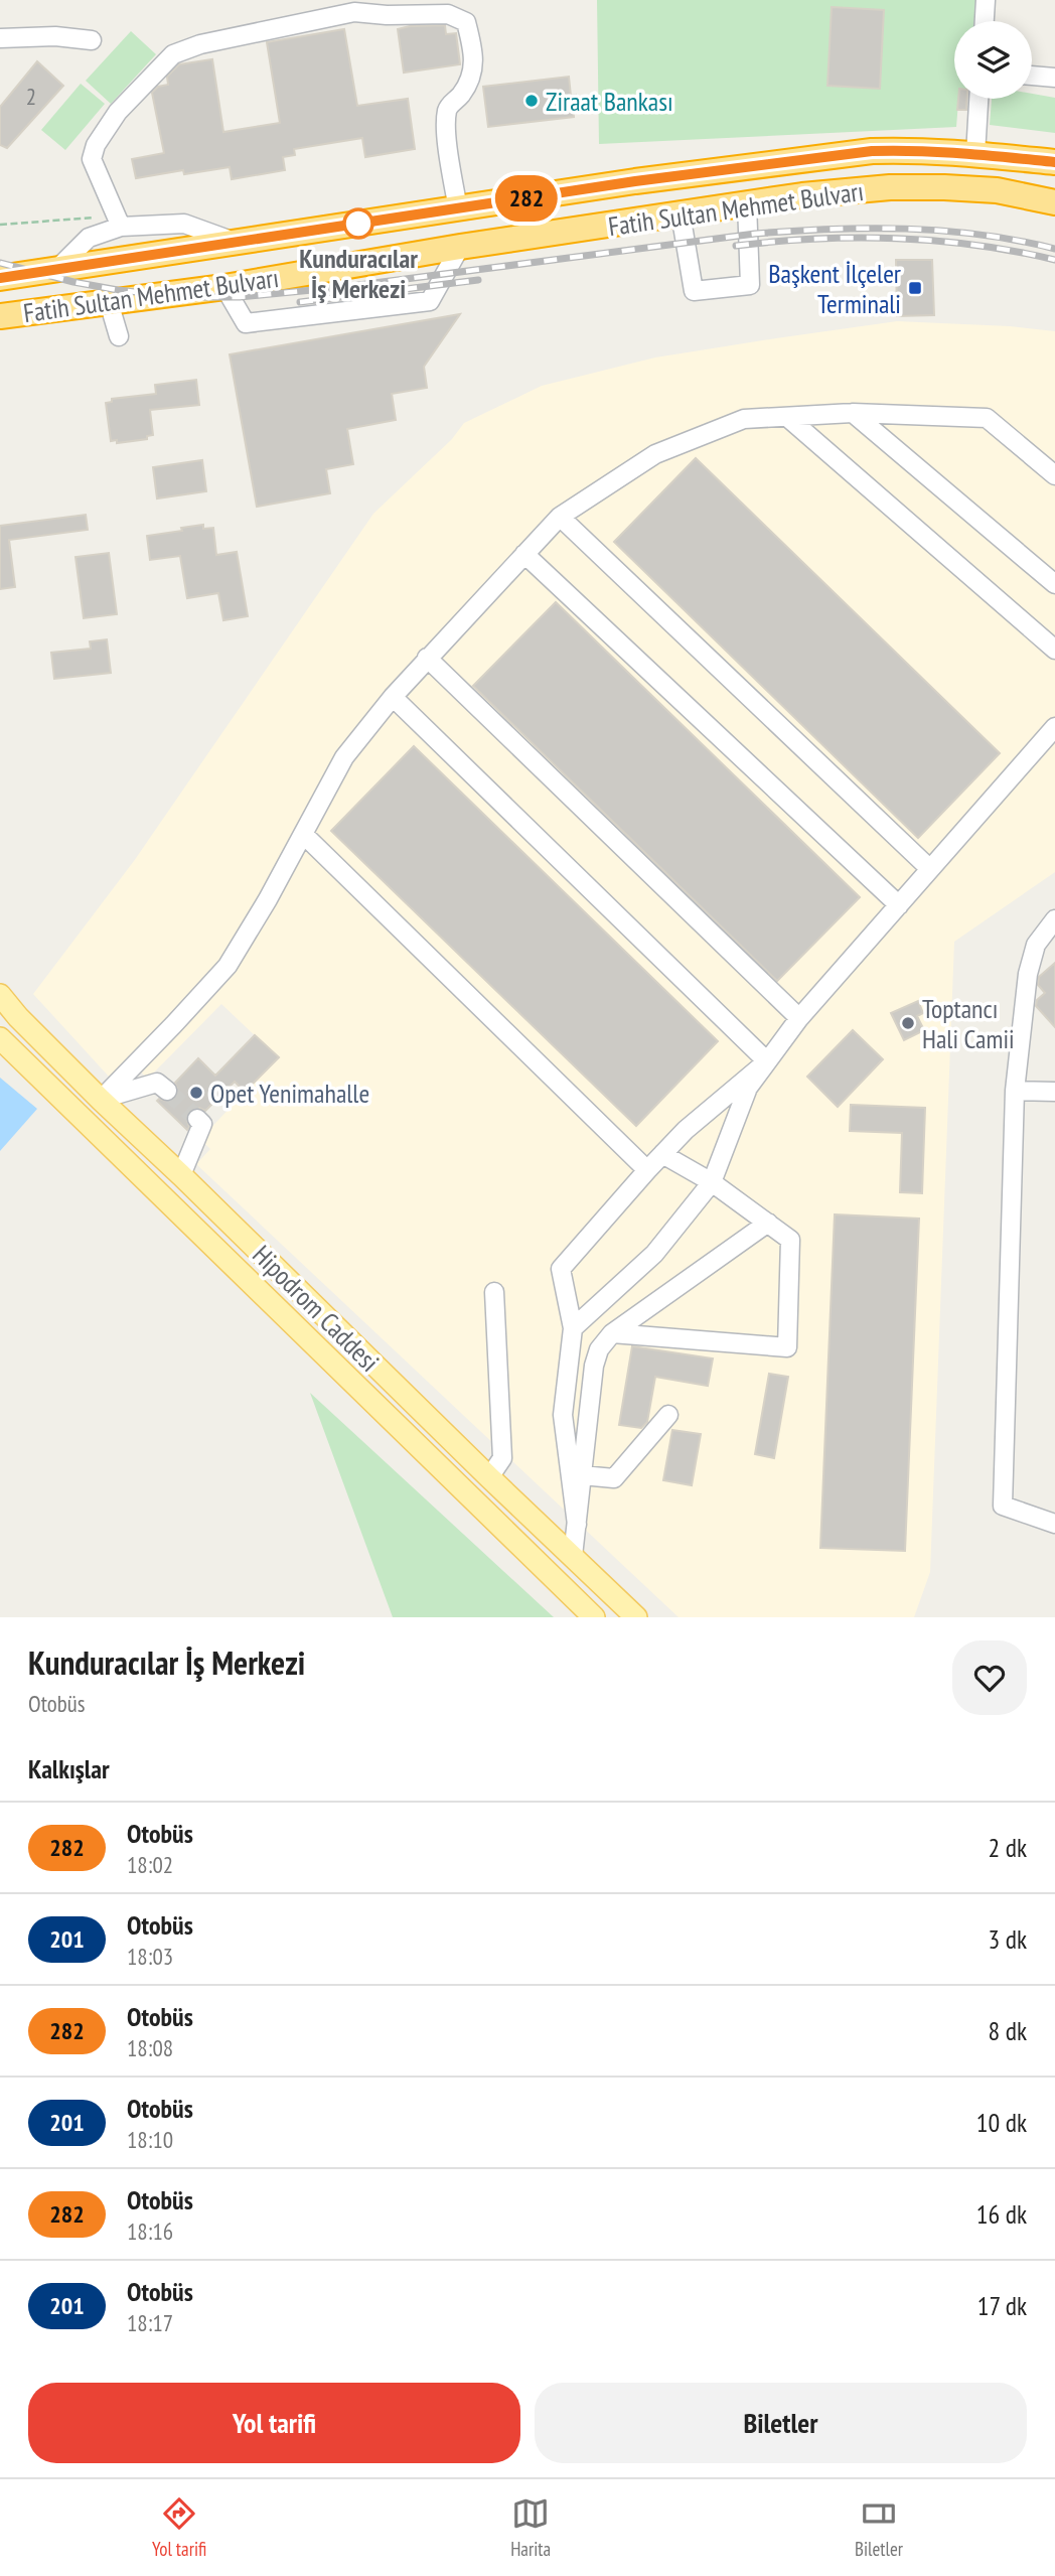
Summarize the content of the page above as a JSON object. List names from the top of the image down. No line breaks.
{"streets":{"highway":["Fatih Sultan Mehmet Bulvarı"],"main road":["Hipodrom Caddesi"]},"places":{"other":["Ziraat Bankası","Kunduracılar İş Merkezi","Toptancı Hali Camii","Opet Yenimahalle"],"transit":["Başkent İlçeler Terminali"]},"lines":["bus line 282"],"house_numbers":["2"],"page":{"on_map":"282","heading":[["Kunduracılar İş Merkezi","Otobüs"],"Kalkışlar"],"list":[{"mark":"282","name":"Otobüs","note":"18:02","value":"2 dk"},{"mark":"201","name":"Otobüs","note":"18:03","value":"3 dk"},{"mark":"282","name":"Otobüs","note":"18:08","value":"8 dk"},{"mark":"201","name":"Otobüs","note":"18:10","value":"10 dk"},{"mark":"282","name":"Otobüs","note":"18:16","value":"16 dk"},{"mark":"201","name":"Otobüs","note":"18:17","value":"17 dk"}],"buttons":["Yol tarifi","Biletler"],"tabs":["Yol tarifi","Harita","Biletler"]}}
